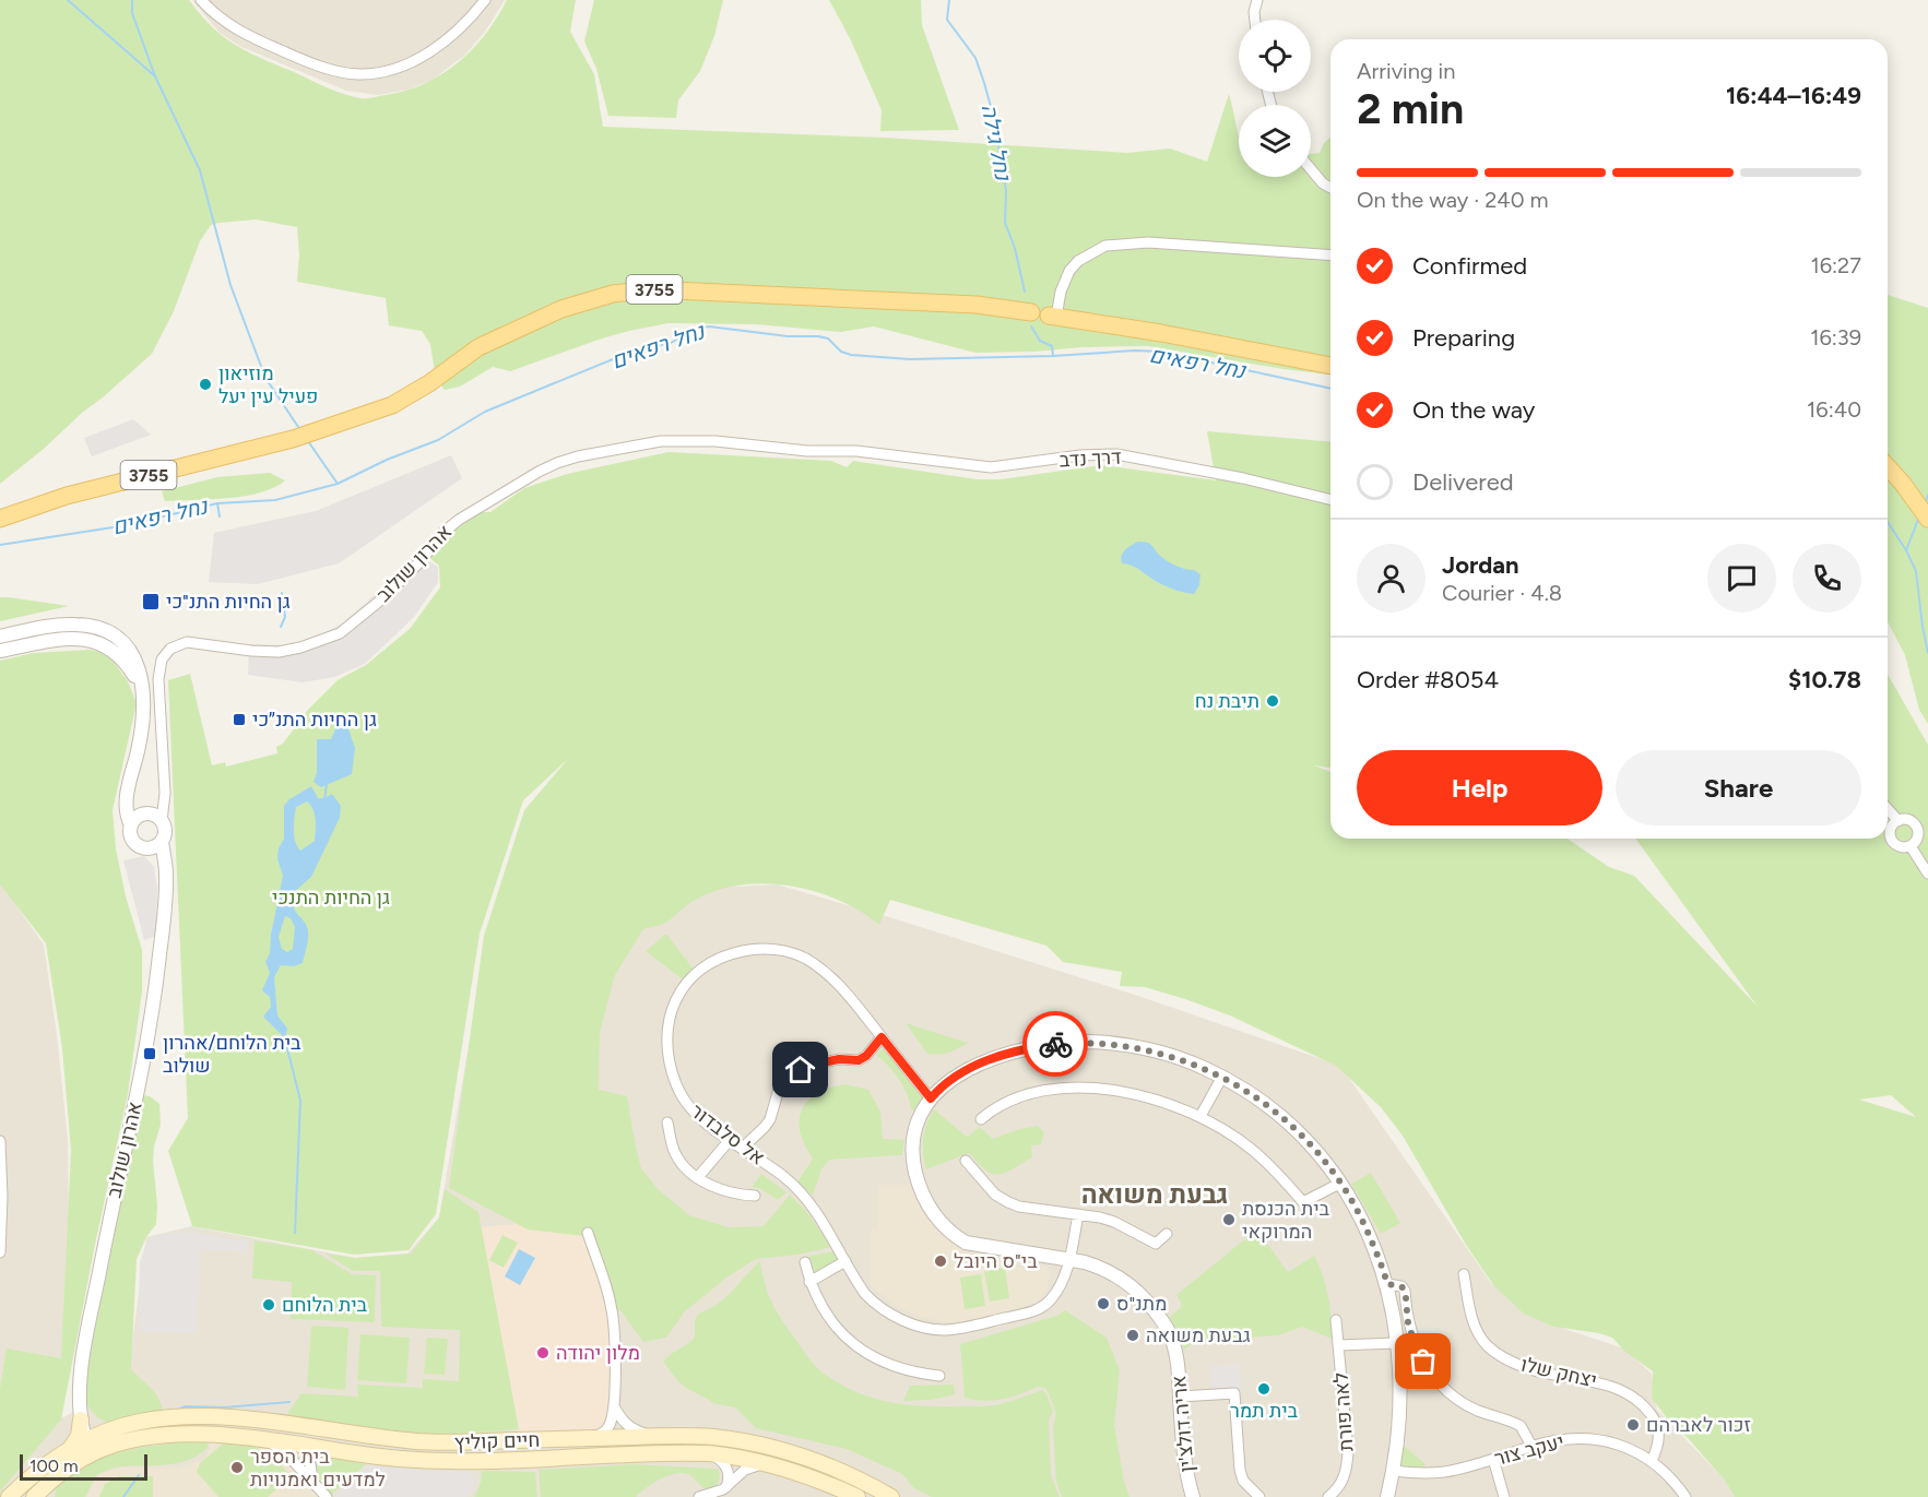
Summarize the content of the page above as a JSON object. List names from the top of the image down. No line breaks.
{"streets":{"main road":["3755","חיים קוליץ"],"street":["דרך נדב","אהרון שולוב","אל סלבדור","יצחק שלו","לאה פורת","אריה דולצ'ין","יעקב צור"]},"crossings":[["דרך נדב","אהרון שולוב"],["אהרון שולוב","חיים קוליץ"],["אל סלבדור","אריה דולצ'ין"],["יצחק שלו","יעקב צור"],["אריה דולצ'ין","יעקב צור"]],"districts":["גבעת משואה"],"water":["נחל גילה","נחל רפאים"],"parks":["גן החיות התנכי"],"places":{"other":["מוזיאון פעיל עין יעל","תיבת נח","בית הכנסת המרוקאי","בי\"ס היובל","מתנ\"ס","בית הלוחם","גבעת משואה","מלון יהודה","בית תמר","זכור לאברהם","בית הספר למדעים ואמנויות"],"transit":["גן החיות התנ\"כי","גן החיות התנ״כי","בית הלוחם/אהרון שולוב"]},"scale_bar":"100 m","page":{"heading":["2 min","Arriving in","16:44–16:49"],"panel":["Jordan","Courier · 4.8","Order #8054","$10.78"],"bar":"On the way · 240 m","list":[["Confirmed","16:27"],["Preparing","16:39"],["On the way","16:40"],"Delivered"],"buttons":["Help","Share"],"scale":"100 m"}}
